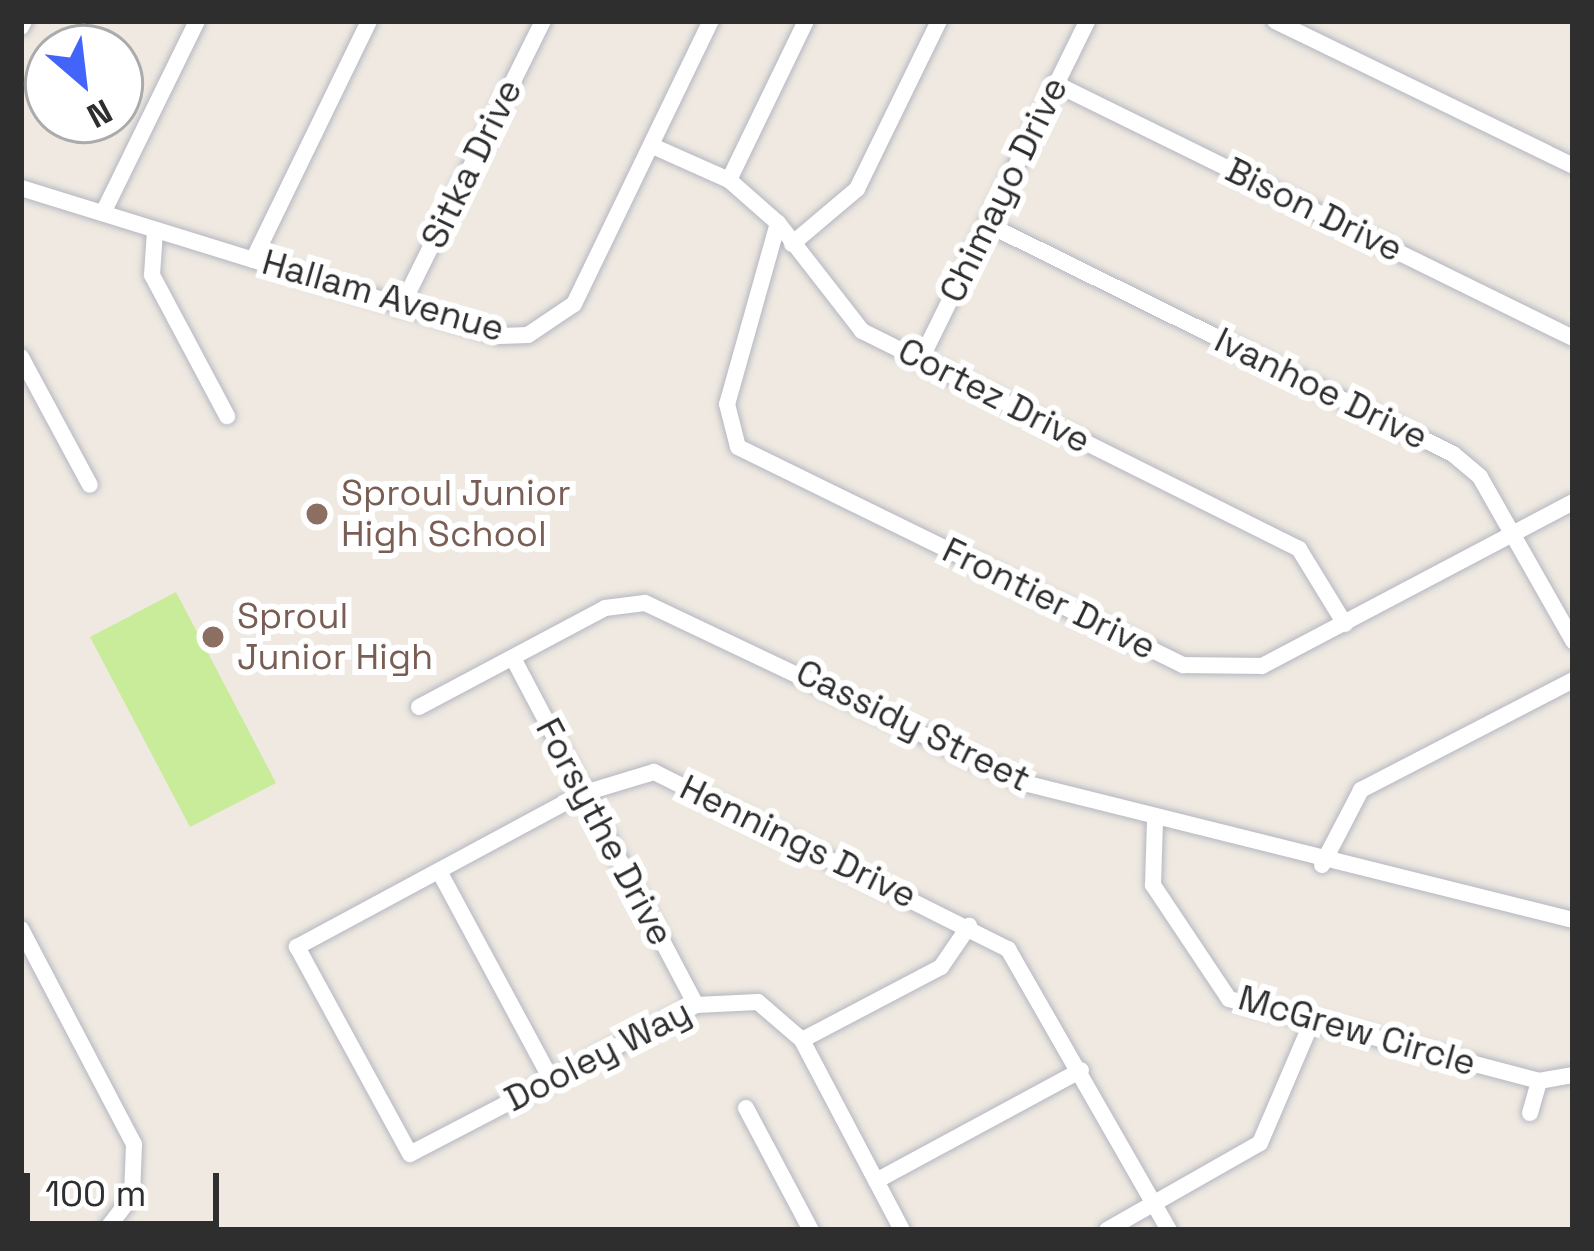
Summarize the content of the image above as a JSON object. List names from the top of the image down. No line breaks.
{"streets":{"street":["Sitka Drive","Chimayo Drive","Bison Drive","Hallam Avenue","Ivanhoe Drive","Cortez Drive","Frontier Drive","Cassidy Street","Forsythe Drive","Hennings Drive","McGrew Circle","Dooley Way"]},"crossings":[["Sitka Drive","Hallam Avenue"],["Chimayo Drive","Bison Drive"],["Chimayo Drive","Ivanhoe Drive"],["Chimayo Drive","Cortez Drive"],["Hallam Avenue","Cortez Drive"],["Ivanhoe Drive","Frontier Drive"],["Cortez Drive","Frontier Drive"],["Cassidy Street","Forsythe Drive"],["Cassidy Street","McGrew Circle"],["Forsythe Drive","Hennings Drive"],["Forsythe Drive","Dooley Way"],["Hennings Drive","Dooley Way"]],"places":["Sproul Junior High School","Sproul Junior High"],"scale_bar":"100 m","north":"bottom right"}
